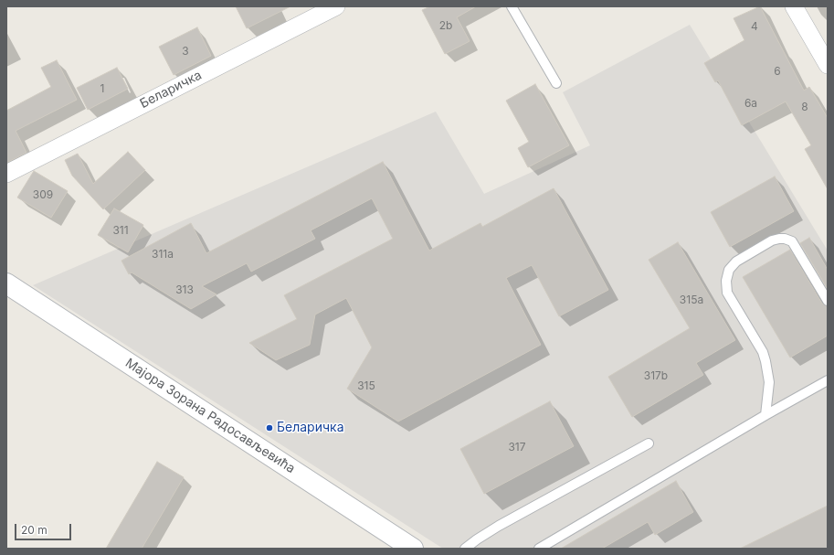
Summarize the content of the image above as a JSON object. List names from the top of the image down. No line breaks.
{"streets":{"main road":["Мајора Зорана Радосављевића"],"street":["Беларичка"]},"places":["Беларичка"],"house_numbers":["2b","4","3","6","1","6a","8","309","311","311a","313","315a","317b","315","317"],"scale_bar":"20 m"}
